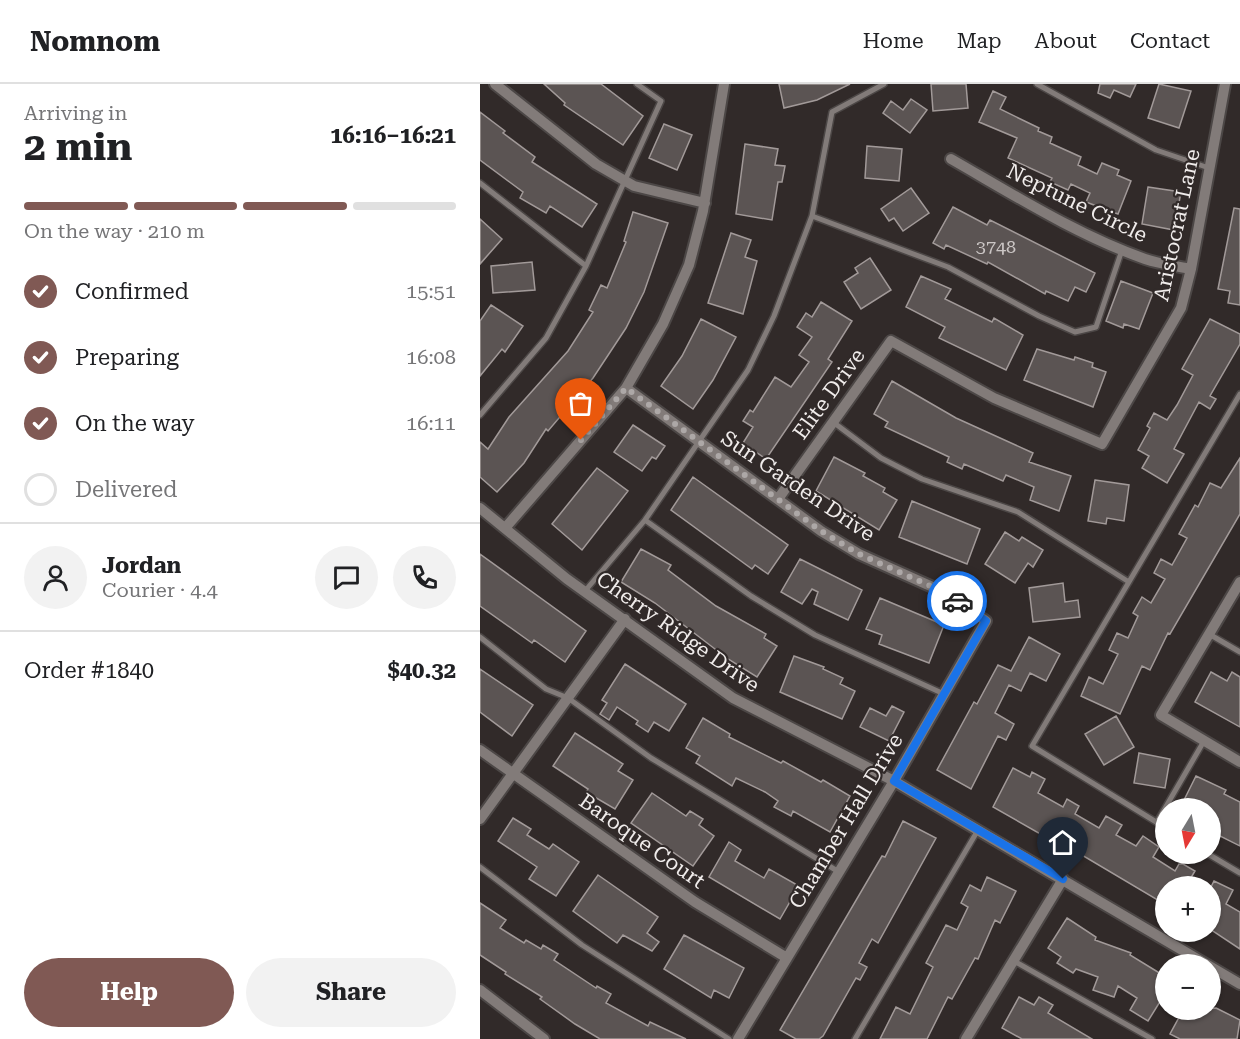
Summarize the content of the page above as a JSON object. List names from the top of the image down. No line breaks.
{"streets":{"street":["Neptune Circle","Aristocrat Lane","Elite Drive","Sun Garden Drive","Cherry Ridge Drive","Chamber Hall Drive","Baroque Court"]},"crossings":[["Neptune Circle","Aristocrat Lane"],["Aristocrat Lane","Elite Drive"],["Elite Drive","Sun Garden Drive"],["Sun Garden Drive","Chamber Hall Drive"],["Cherry Ridge Drive","Chamber Hall Drive"],["Chamber Hall Drive","Baroque Court"]],"house_numbers":["3748"],"north":"bottom","page":{"header":"Nomnom","nav":["Home","Map","About","Contact"],"heading":["2 min","Arriving in","16:16–16:21"],"panel":["Jordan","Courier · 4.4","Order #1840","$40.32"],"bar":"On the way · 210 m","list":[["Confirmed","15:51"],["Preparing","16:08"],["On the way","16:11"],"Delivered"],"map_buttons":["+","−"],"buttons":["Help","Share"]}}
